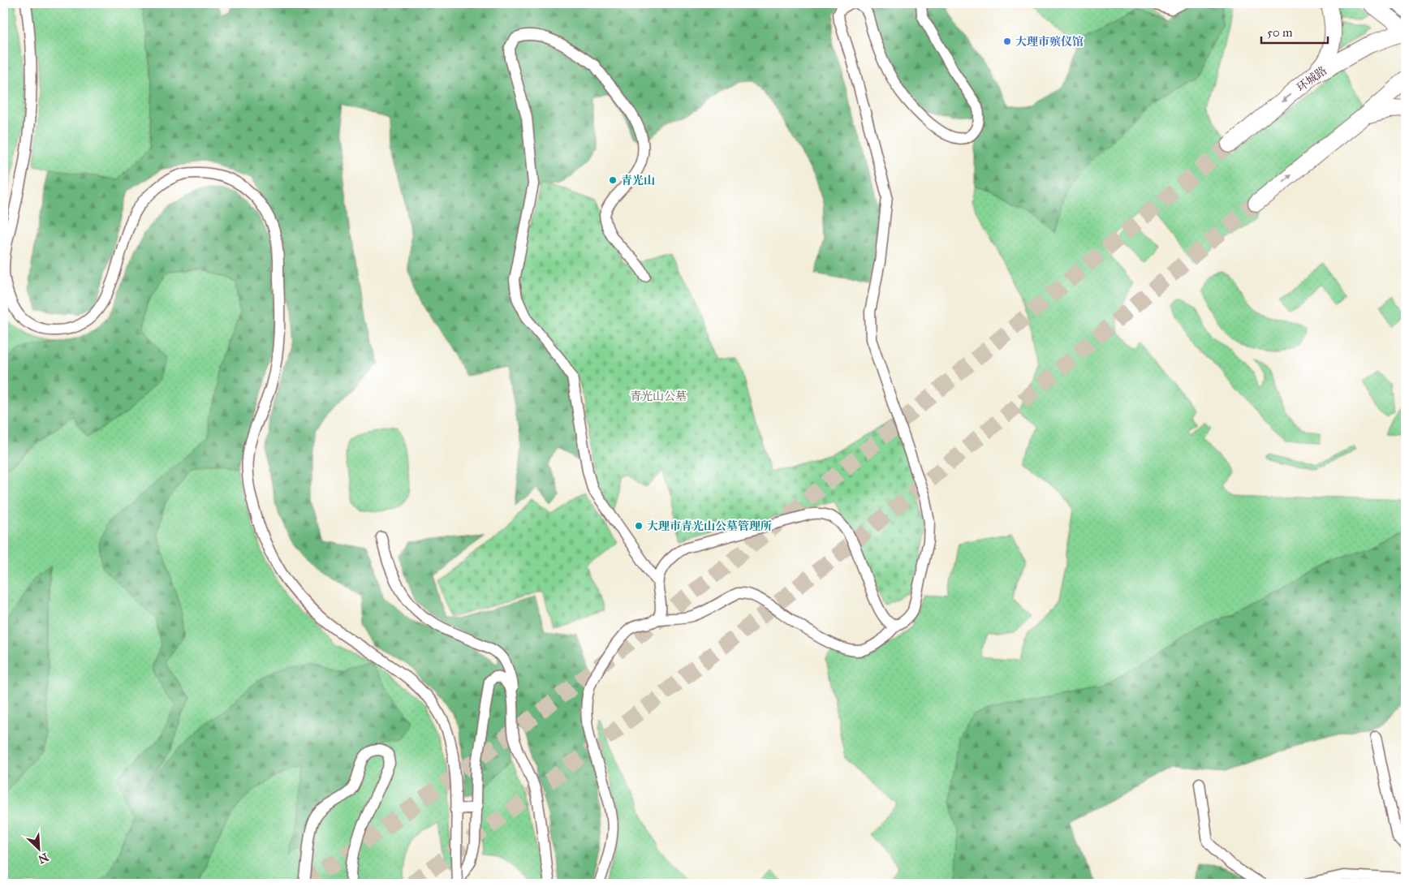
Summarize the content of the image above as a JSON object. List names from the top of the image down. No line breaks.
{"streets":{"main road":["环城路"]},"parks":["青光山公墓"],"places":["大理市殡仪馆","青光山","大理市青光山公墓管理所"],"scale_bar":"50 m","north":"bottom right"}
